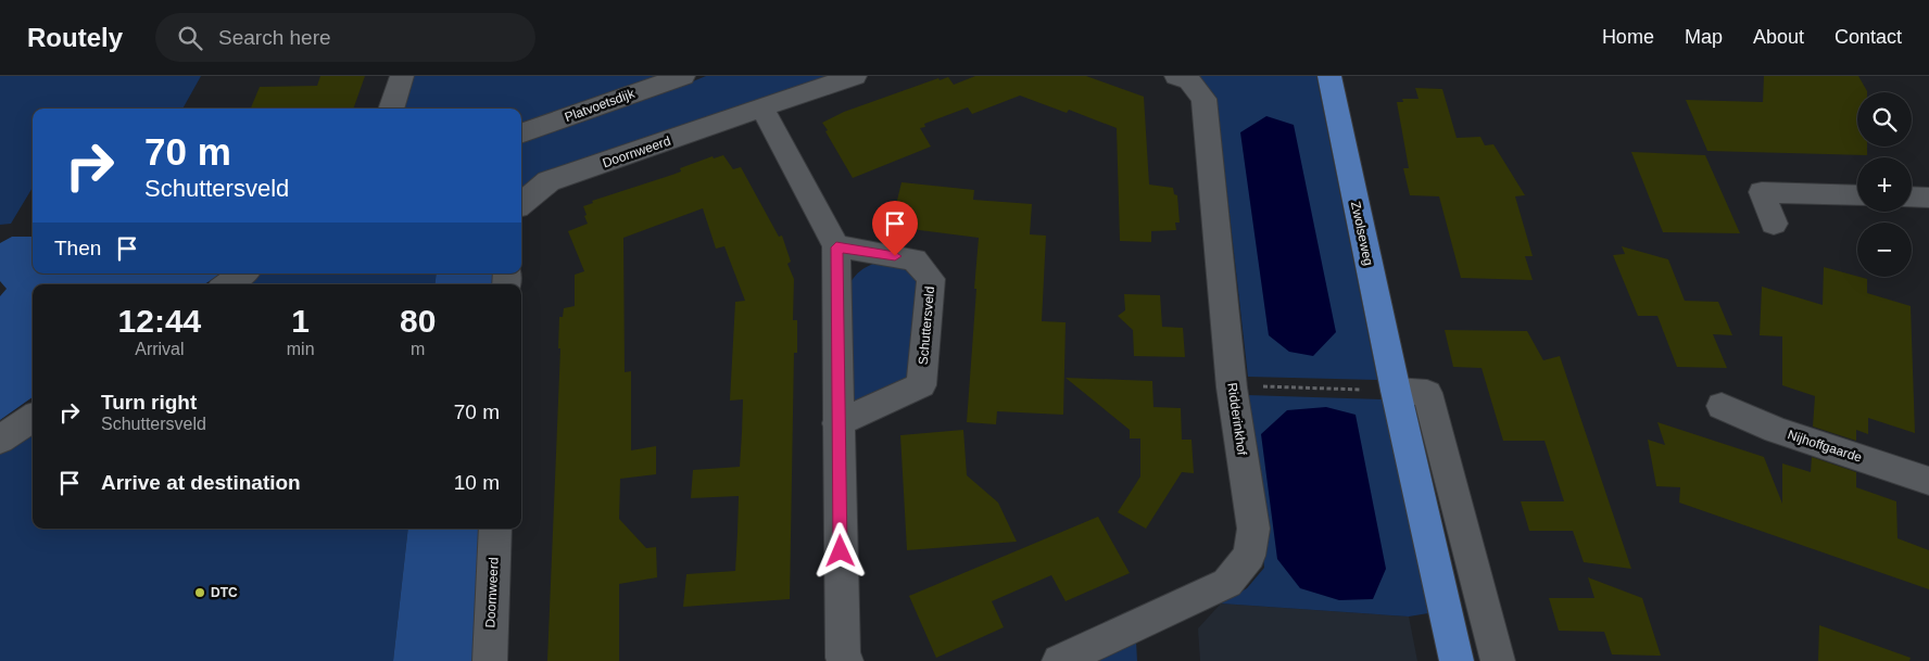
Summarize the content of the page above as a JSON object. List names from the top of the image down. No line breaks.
{"streets":{"main road":["Zwolseweg"],"street":["Platvoetsdijk","Doornweerd","Schuttersveld","Ridderinkhof","Nijhoffgaarde"]},"places":["DTC"],"page":{"header":"Routely","search":"Search here","nav":["Home","Map","About","Contact"],"map_buttons":["+","−"],"turn":["70 m","Schuttersveld"],"then":"Then","eta":["12:44","Arrival","1","min","80","m"],"list":[{"name":"Turn right","note":"Schuttersveld","value":"70 m"},{"name":"Arrive at destination","value":"10 m"}]}}
